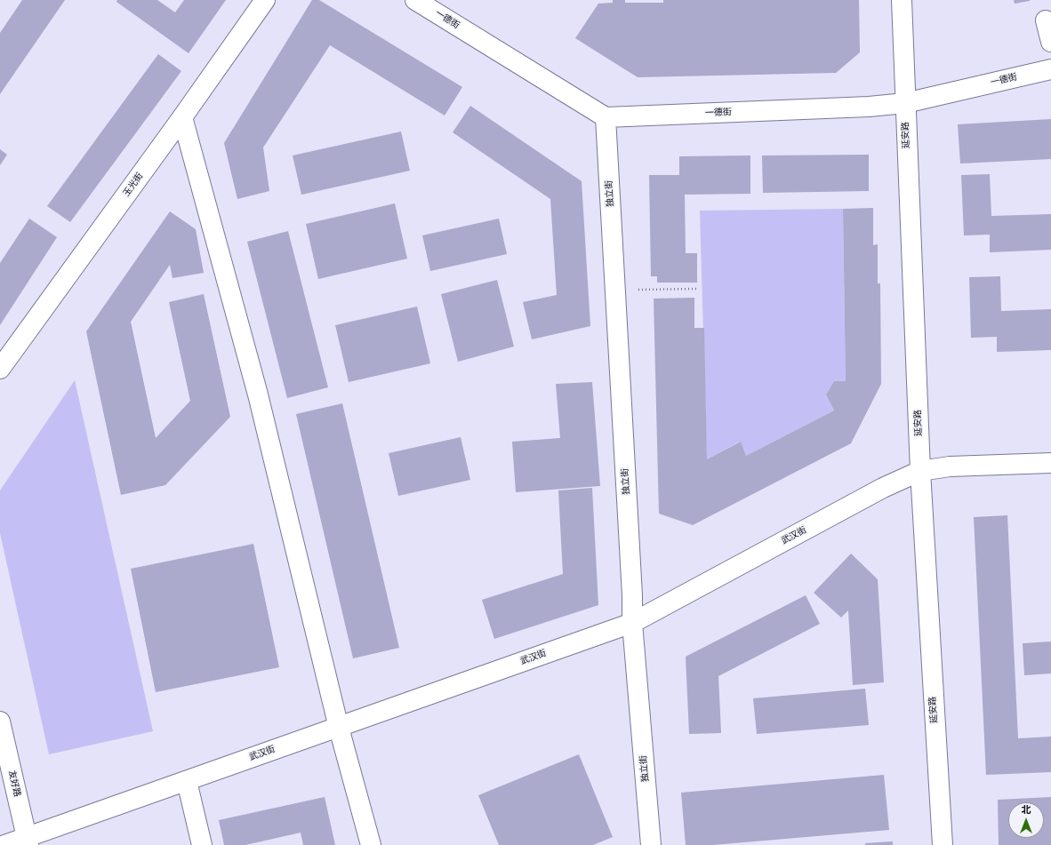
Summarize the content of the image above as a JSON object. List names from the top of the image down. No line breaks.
{"streets":{"street":["一德街","延安路","玉光街","独立街","武汉街","友好路"]},"crossings":[["一德街","延安路"],["一德街","独立街"],["延安路","武汉街"],["独立街","武汉街"],["武汉街","友好路"]],"north":"top"}
